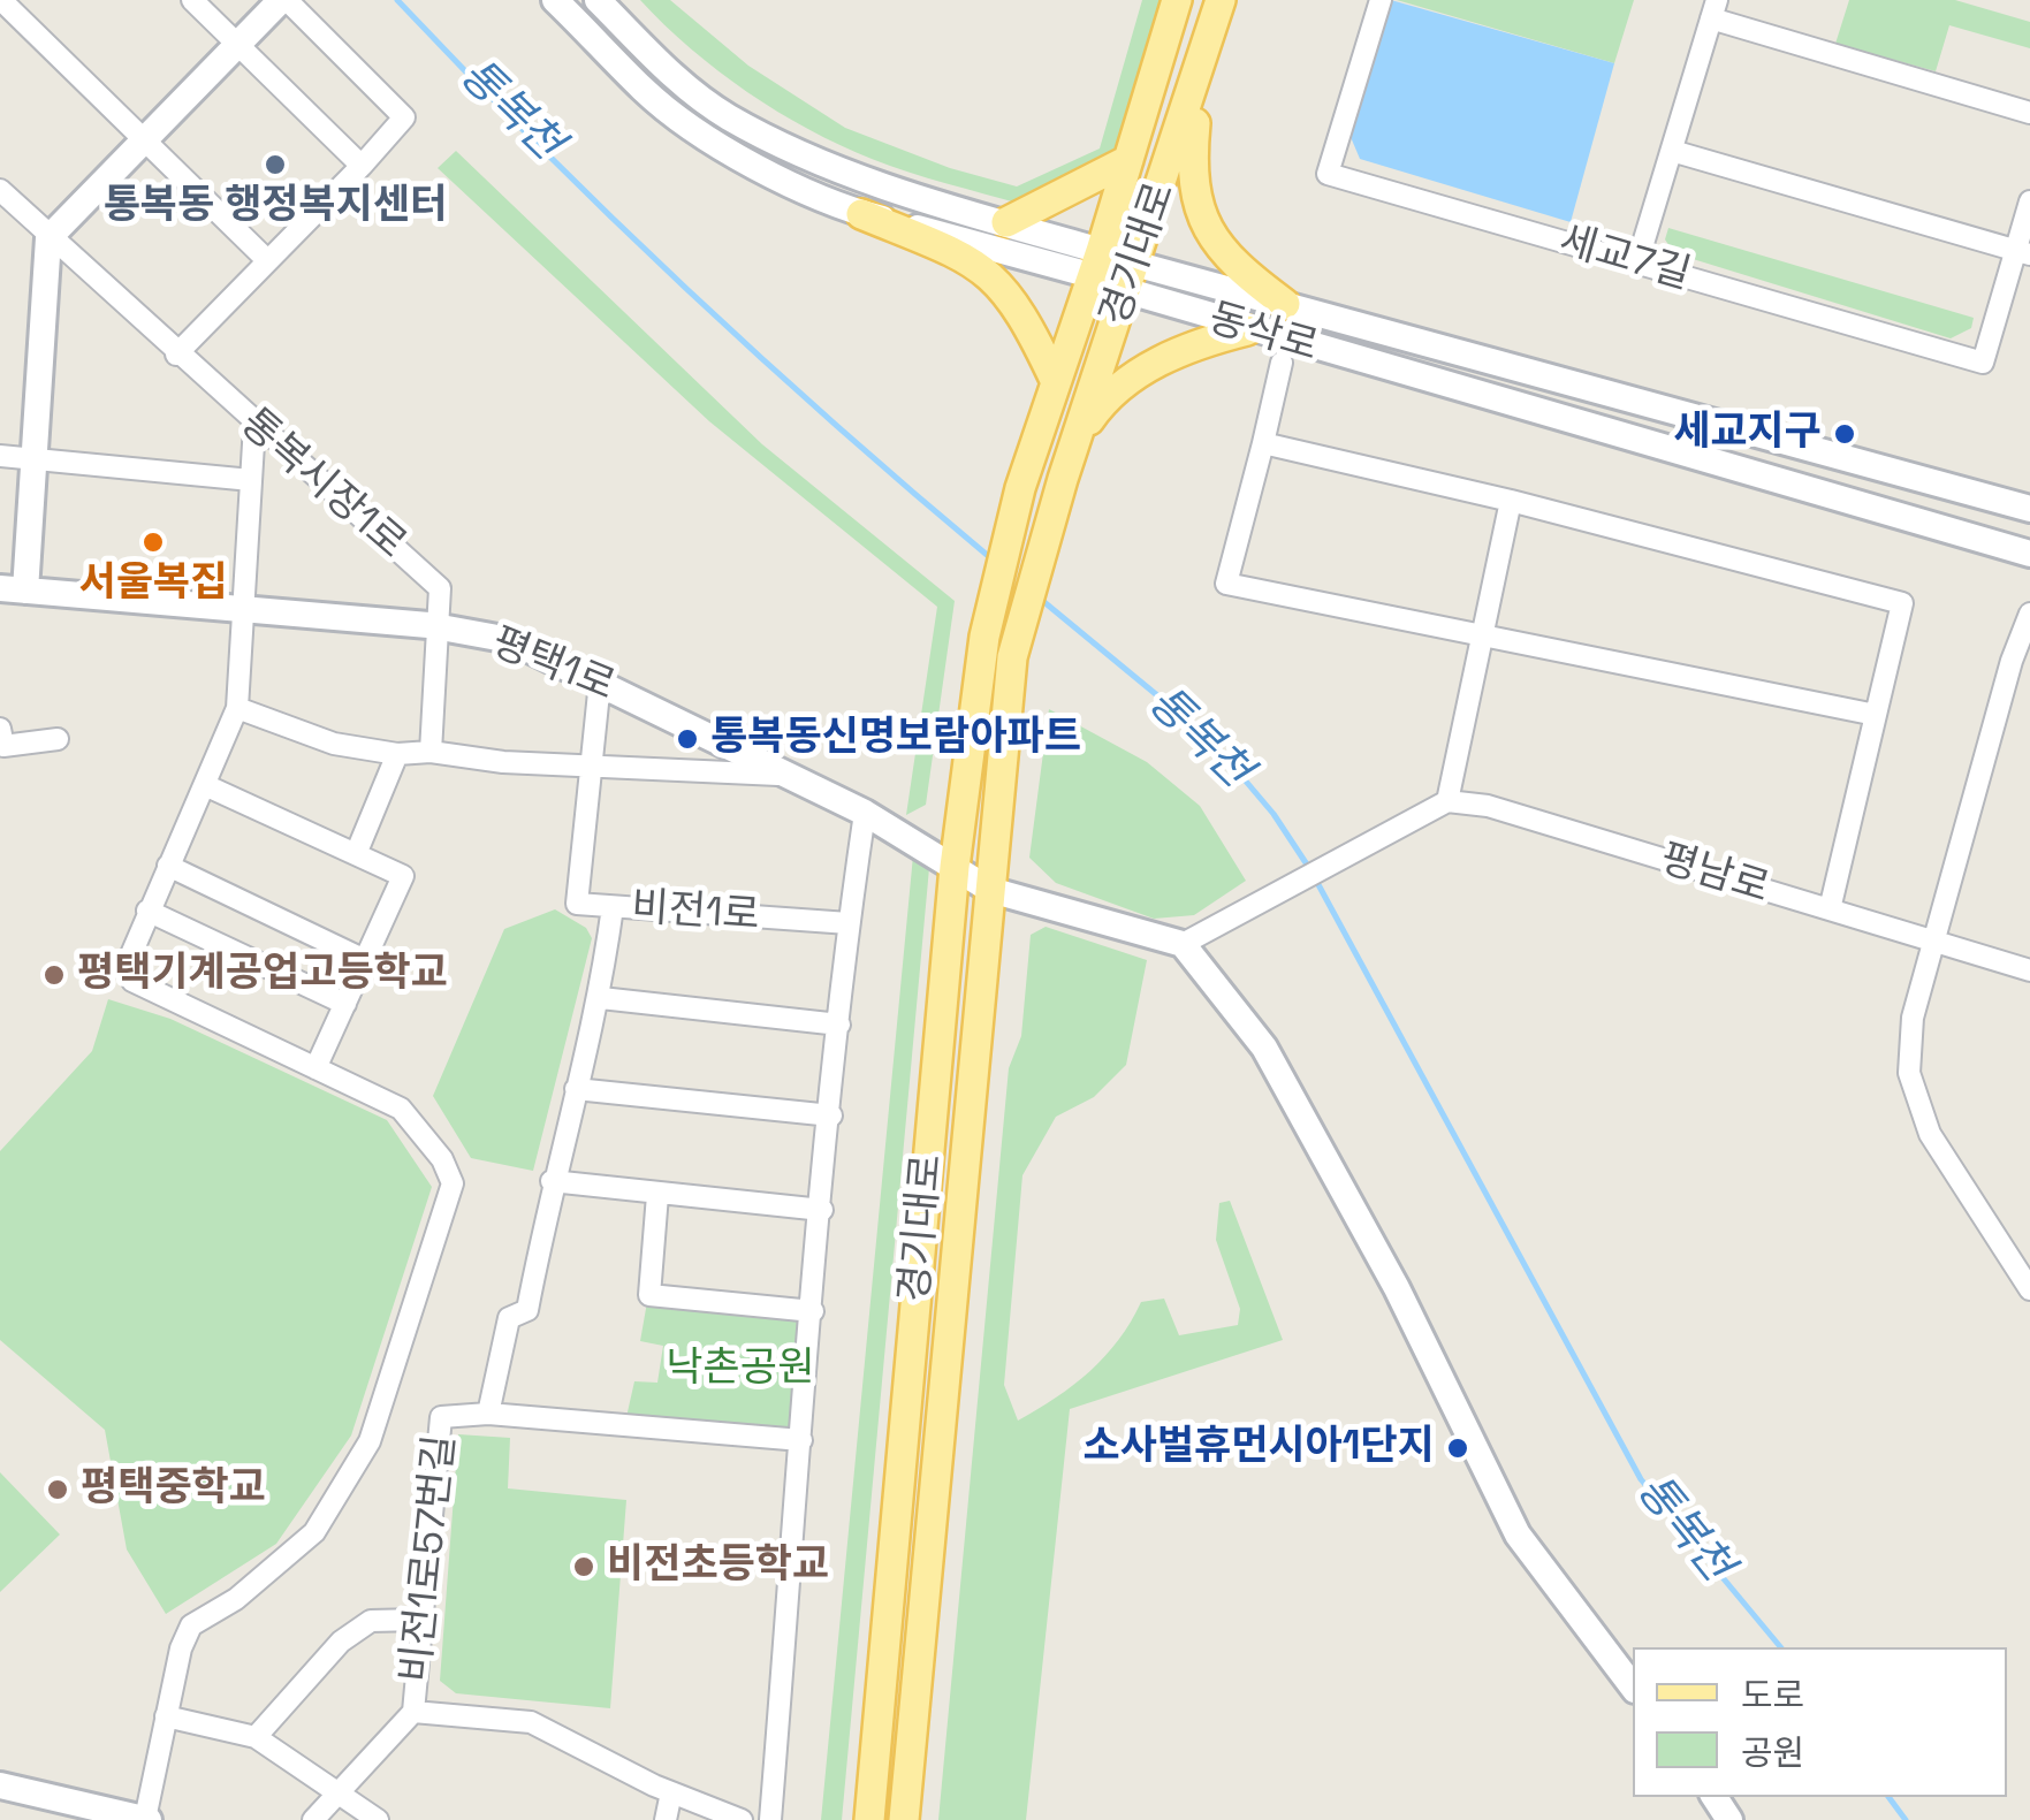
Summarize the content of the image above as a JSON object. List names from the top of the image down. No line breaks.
{"streets":{"main road":["경기대로"],"street":["세교7길","동삭로","통복시장1로","평택1로","평남로","비전1로","비전1로57번길"]},"crossings":[["경기대로","동삭로"],["경기대로","평택1로"],["통복시장1로","평택1로"],["비전1로","비전1로57번길"]],"water":["통복천"],"parks":["낙촌공원"],"places":["통복동 행정복지센터","세교지구","서울복집","통복동신명보람아파트","평택기계공업고등학교","소사벌휴먼시아1단지","평택중학교","비전초등학교"],"legend":["도로","공원"]}
